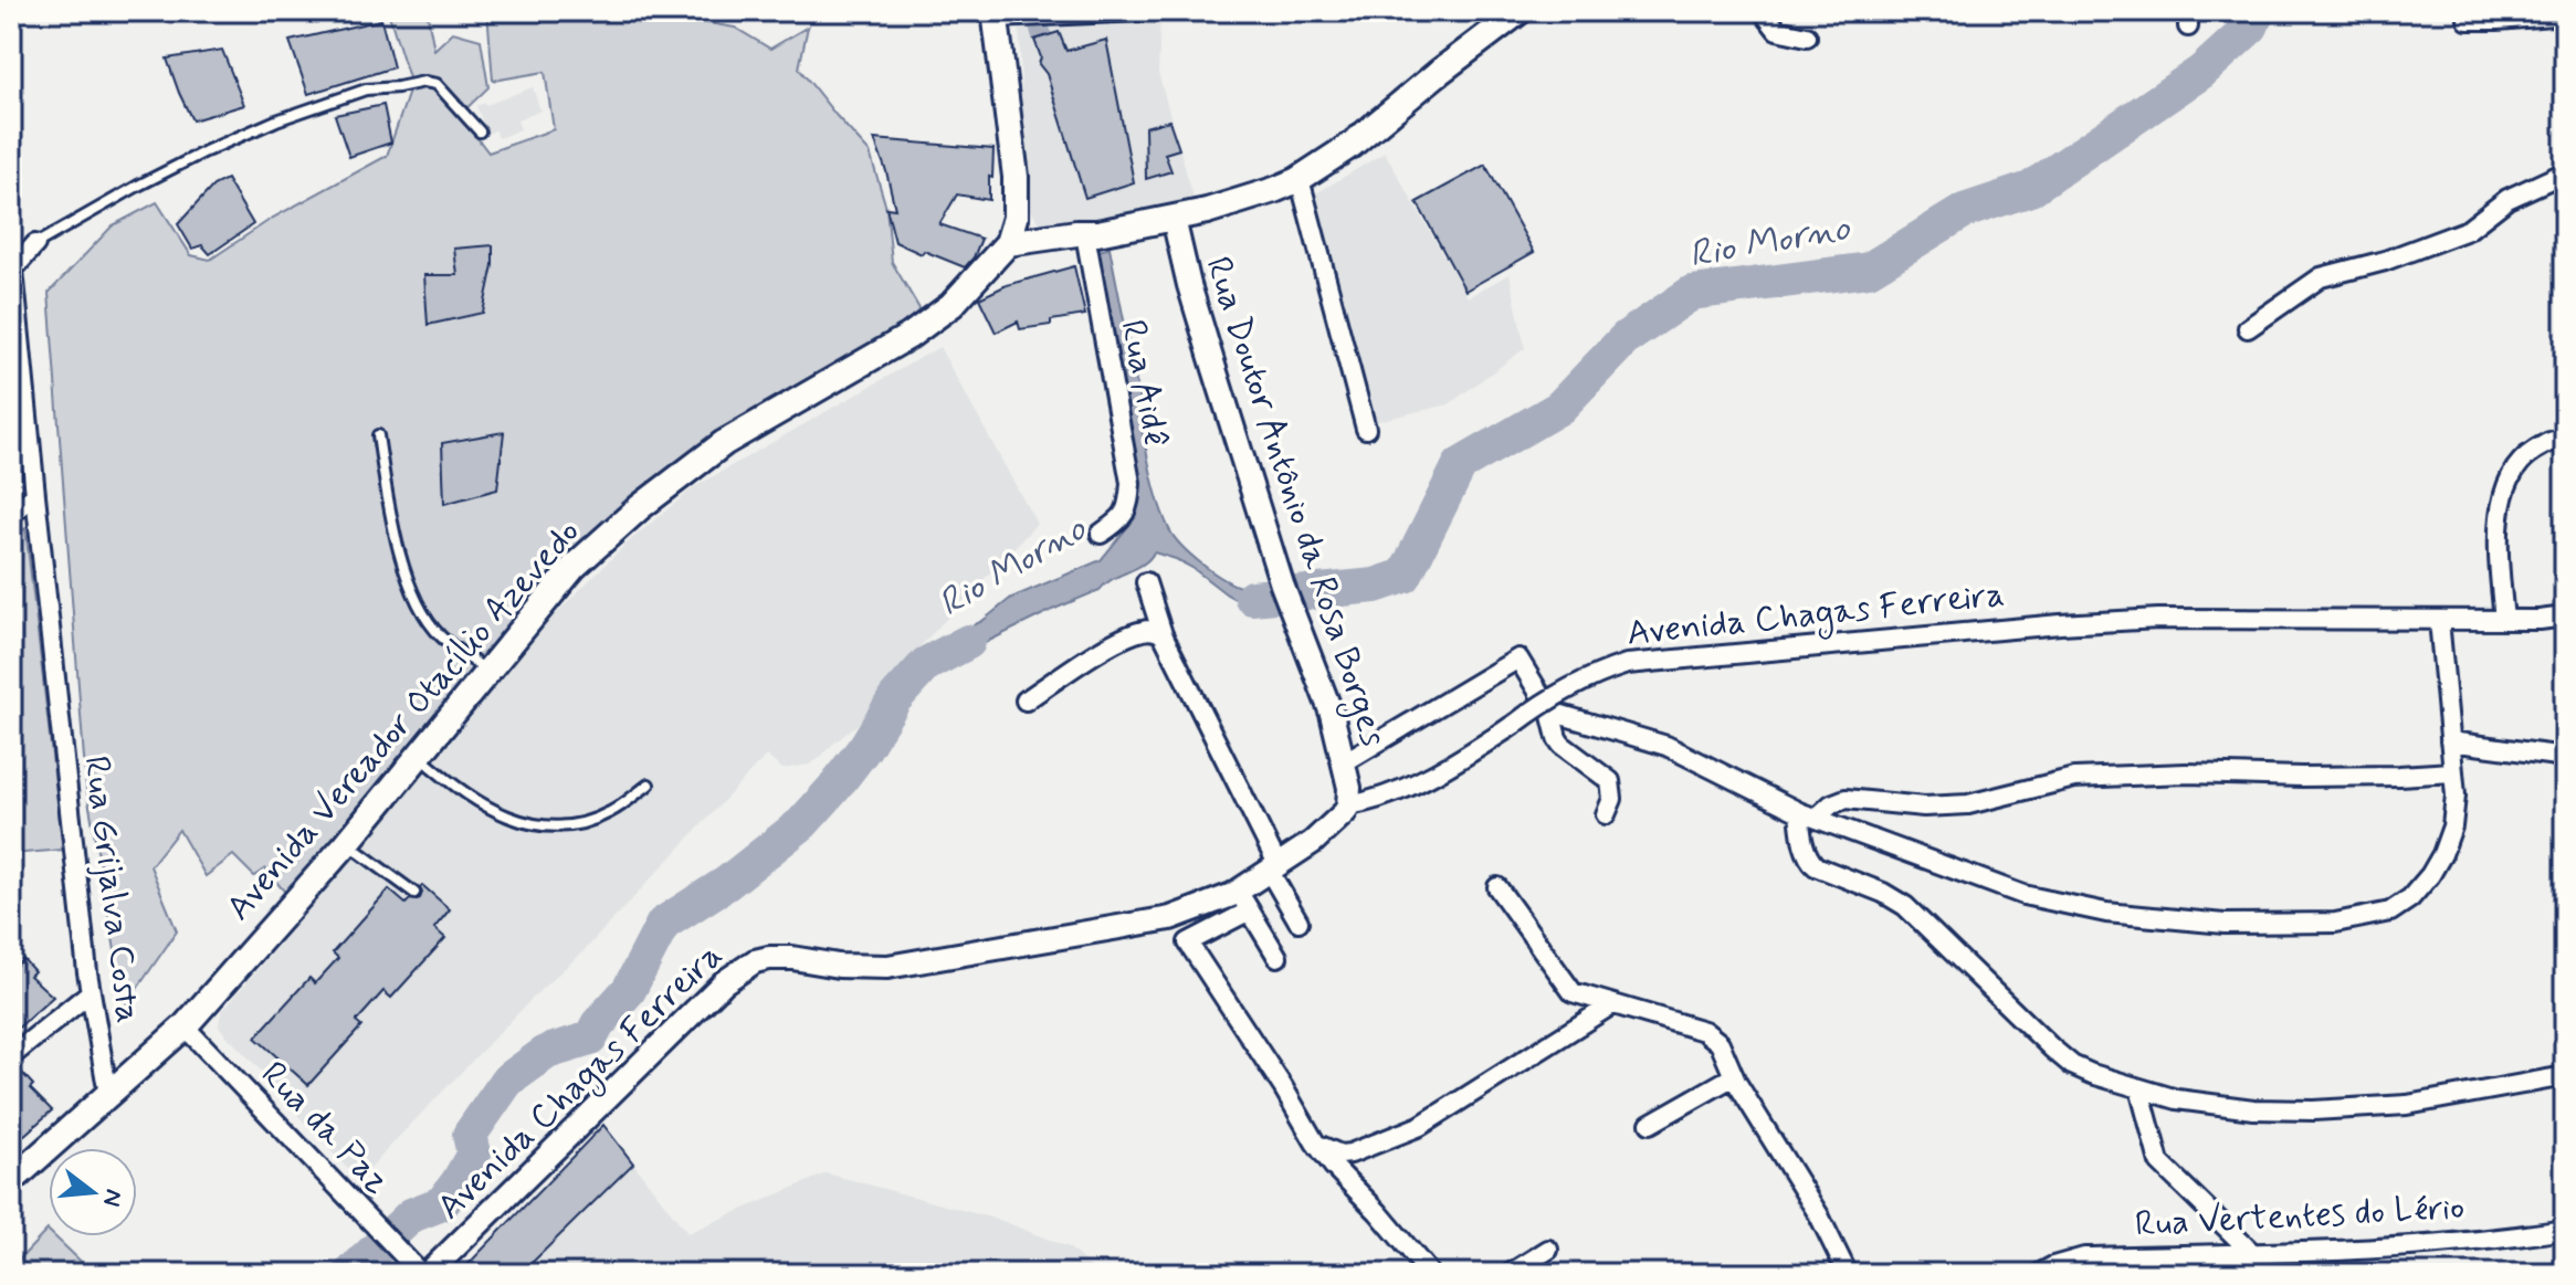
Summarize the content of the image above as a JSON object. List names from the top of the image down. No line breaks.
{"streets":{"main road":["Avenida Vereador Otacílio Azevedo"],"street":["Rua Aidê","Rua Doutor Antônio da Rosa Borges","Avenida Chagas Ferreira","Rua Grijalva Costa","Rua da Paz","Rua Vertentes do Lério"]},"crossings":[["Rua Doutor Antônio da Rosa Borges","Avenida Chagas Ferreira"],["Avenida Chagas Ferreira","Rua da Paz"],["Avenida Vereador Otacílio Azevedo","Rua Grijalva Costa"],["Avenida Vereador Otacílio Azevedo","Rua da Paz"]],"water":["Rio Morno"],"north":"right"}
